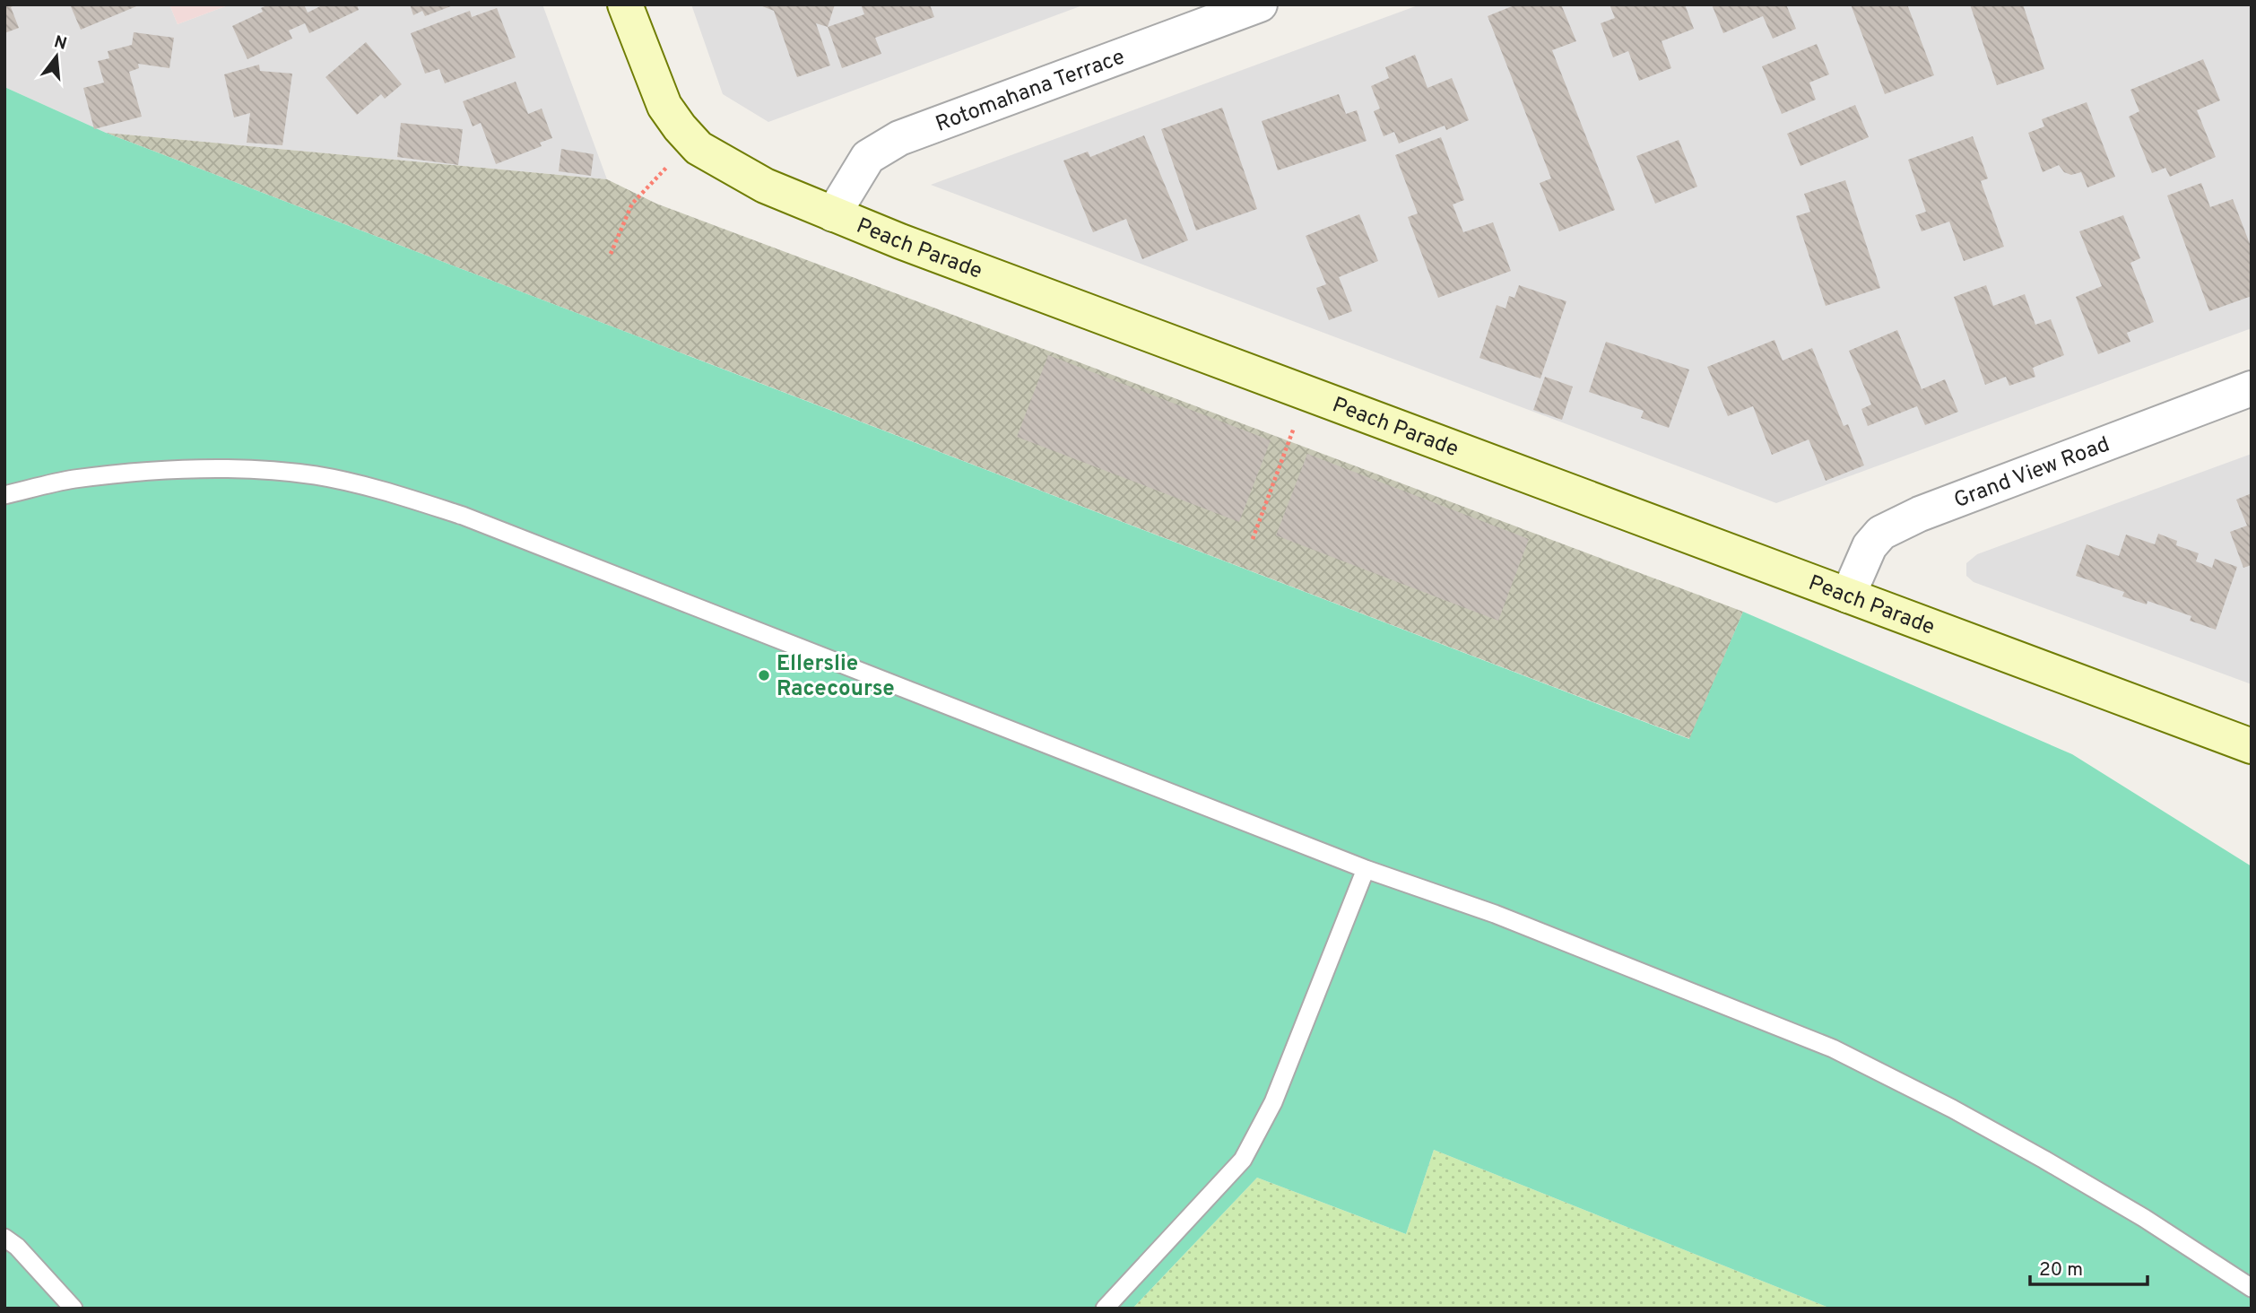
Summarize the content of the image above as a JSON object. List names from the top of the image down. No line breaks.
{"streets":{"main road":["Peach Parade"],"street":["Rotomahana Terrace","Grand View Road"]},"crossings":[["Rotomahana Terrace","Peach Parade"],["Peach Parade","Grand View Road"]],"places":["Ellerslie Racecourse"],"scale_bar":"20 m","north":"top"}
